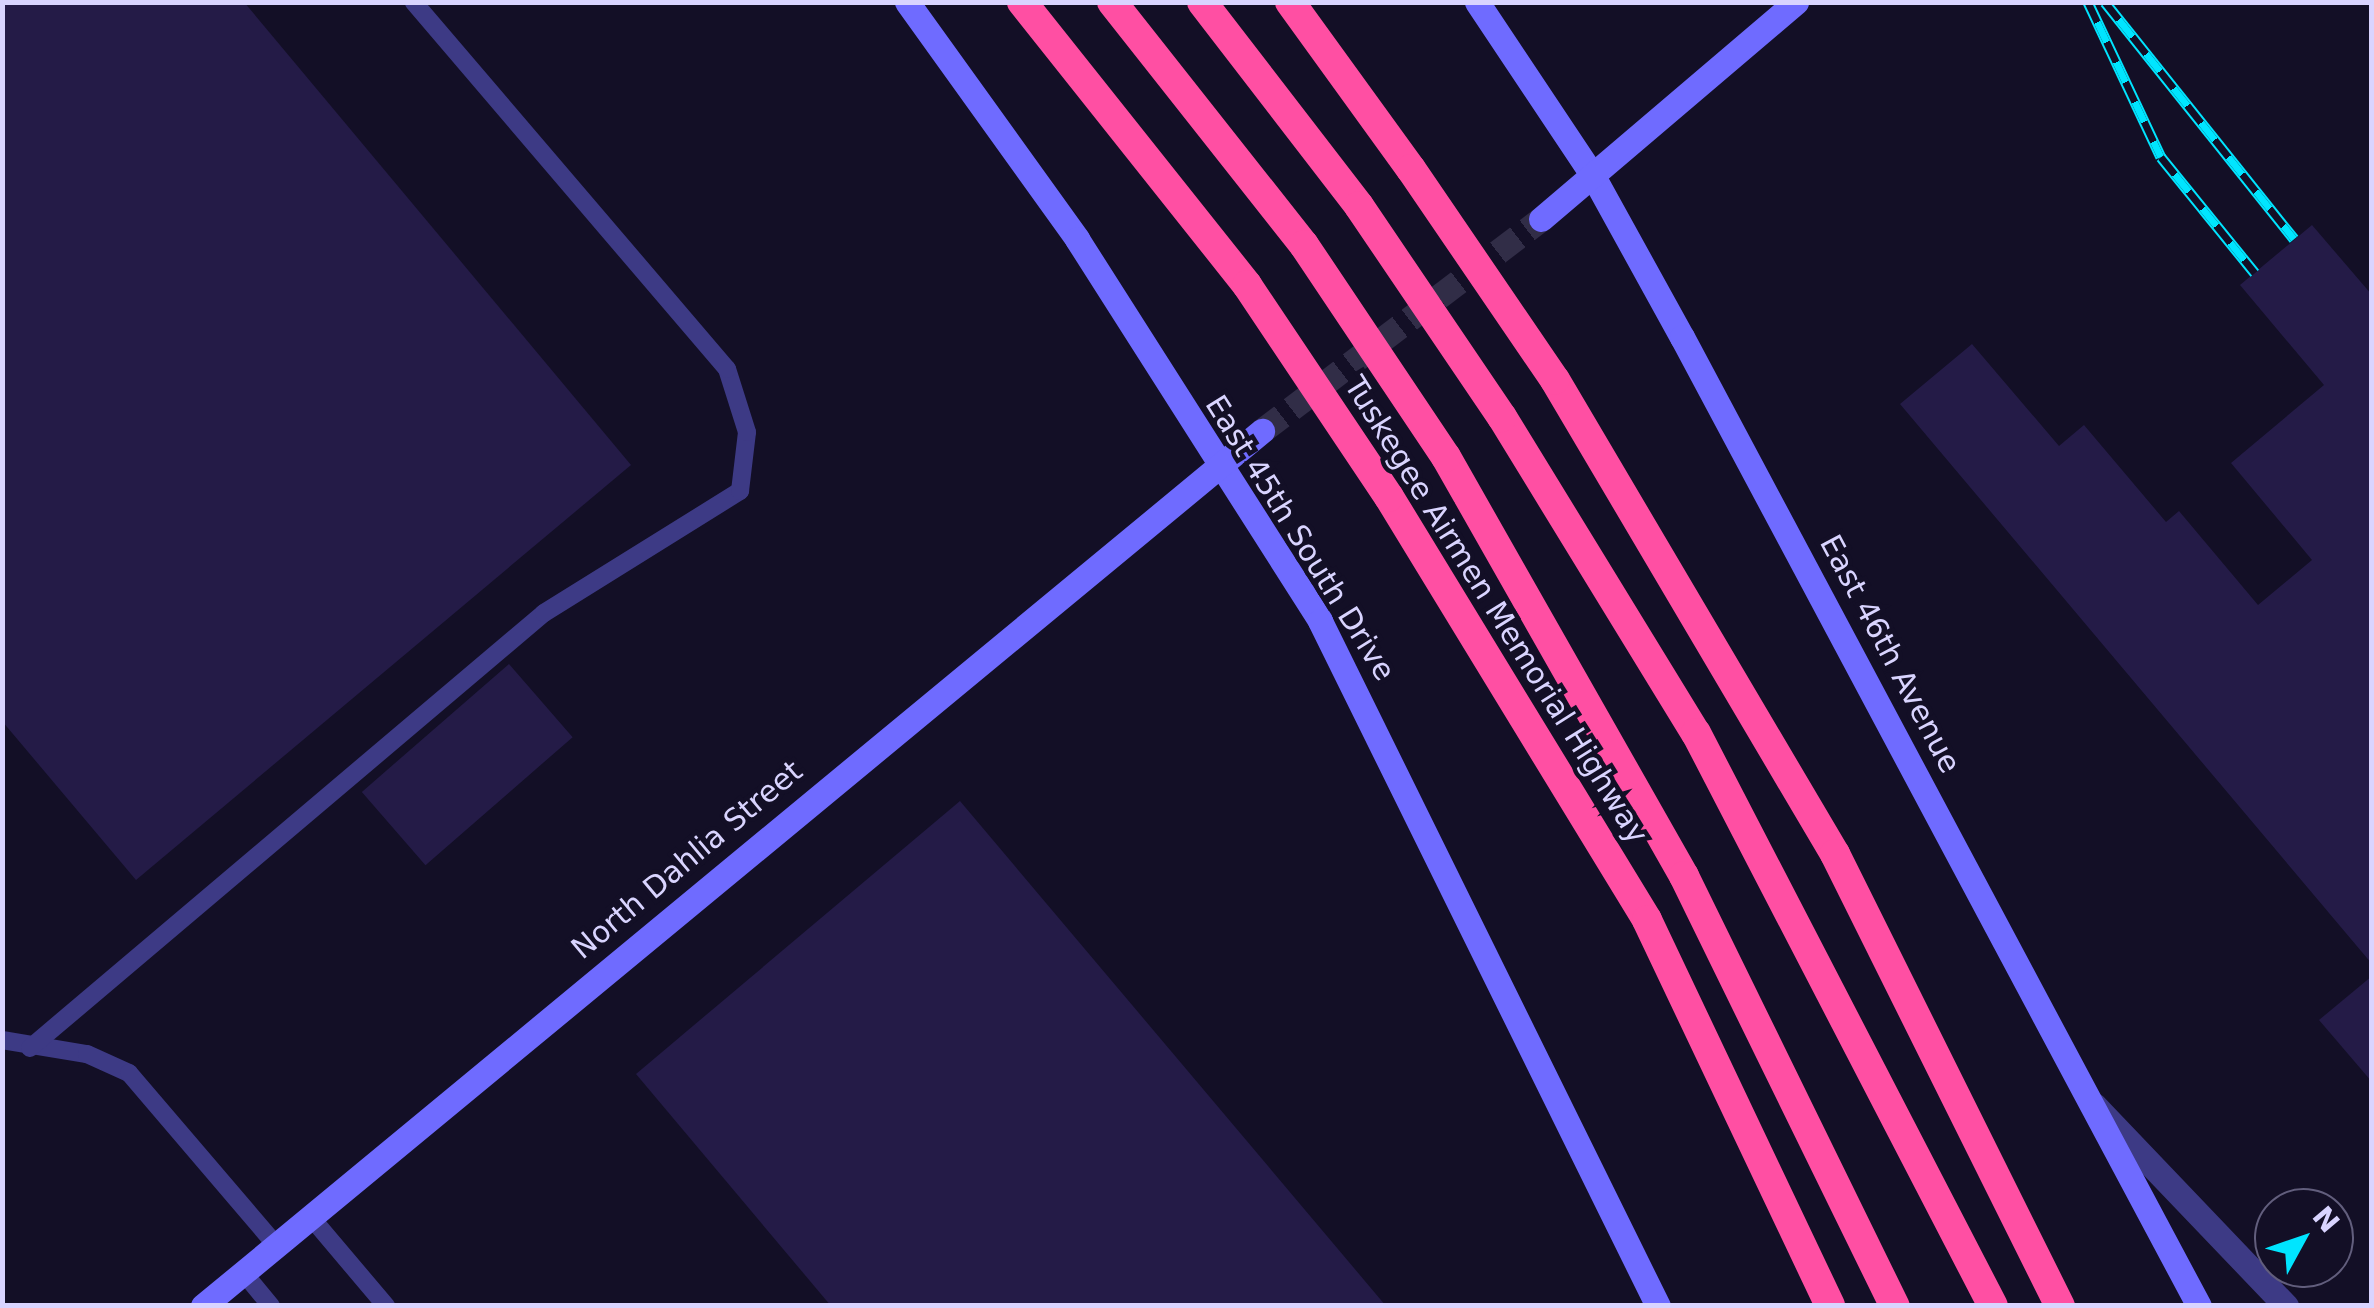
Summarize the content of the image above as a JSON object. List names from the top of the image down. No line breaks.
{"streets":{"highway":["Tuskegee Airmen Memorial Highway"],"main road":["East 45th South Drive","East 46th Avenue","North Dahlia Street"]},"crossings":[["East 45th South Drive","North Dahlia Street"]],"north":"top right"}
